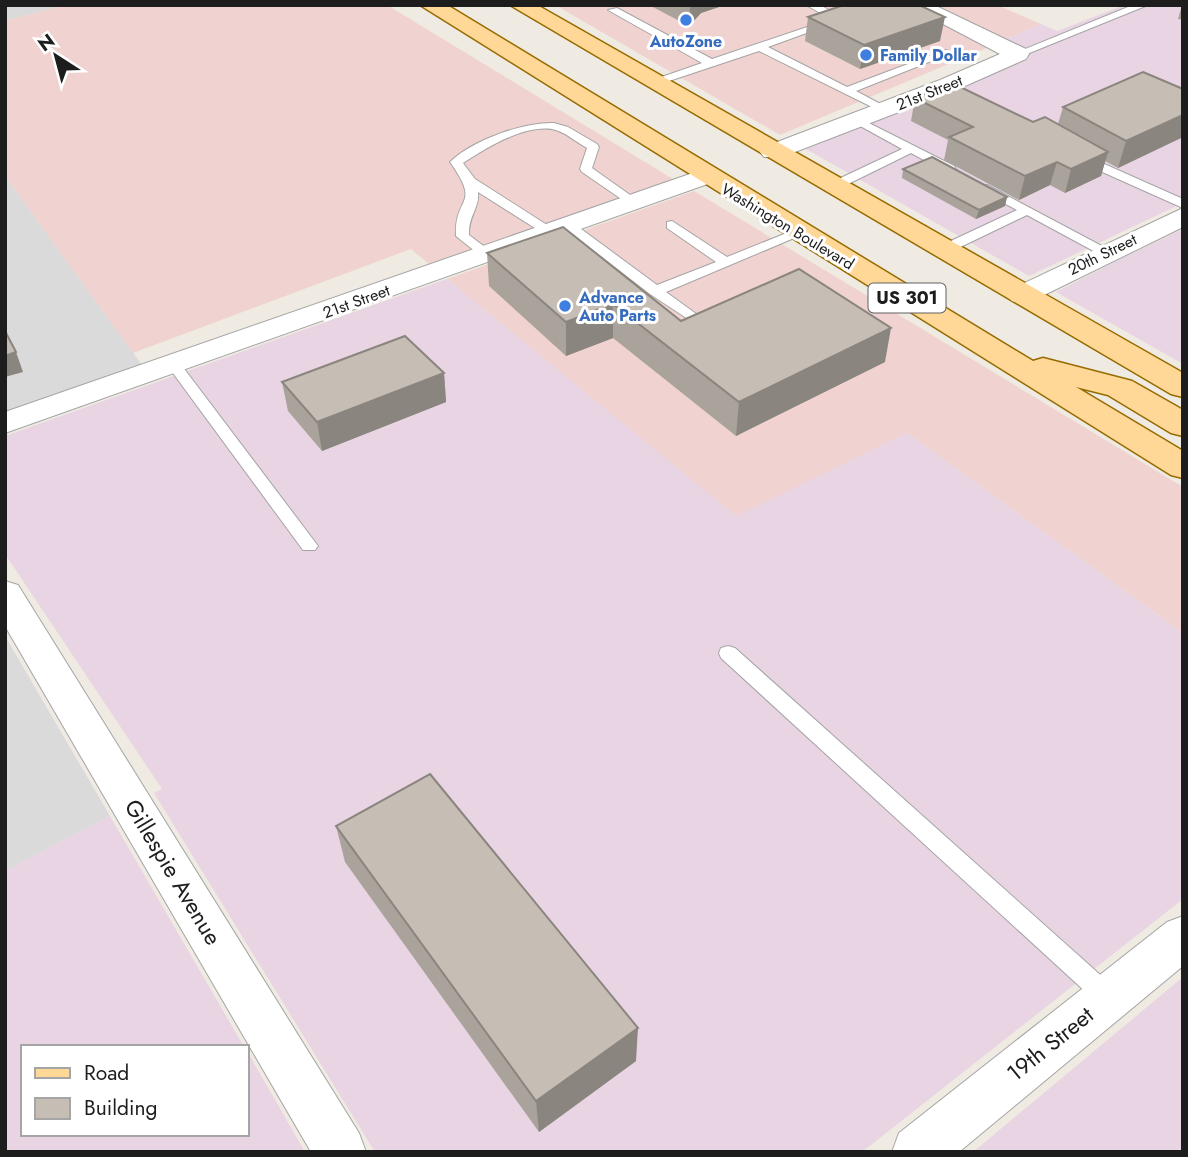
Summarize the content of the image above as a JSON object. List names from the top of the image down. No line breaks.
{"streets":{"main road":["Washington Boulevard","US 301"],"street":["21st Street","20th Street","Gillespie Avenue","19th Street"]},"crossings":[["21st Street","Washington Boulevard"],["21st Street","US 301"],["20th Street","US 301"]],"places":["AutoZone","Family Dollar","Advance Auto Parts"],"legend":["Road","Building"],"north":"top left"}
